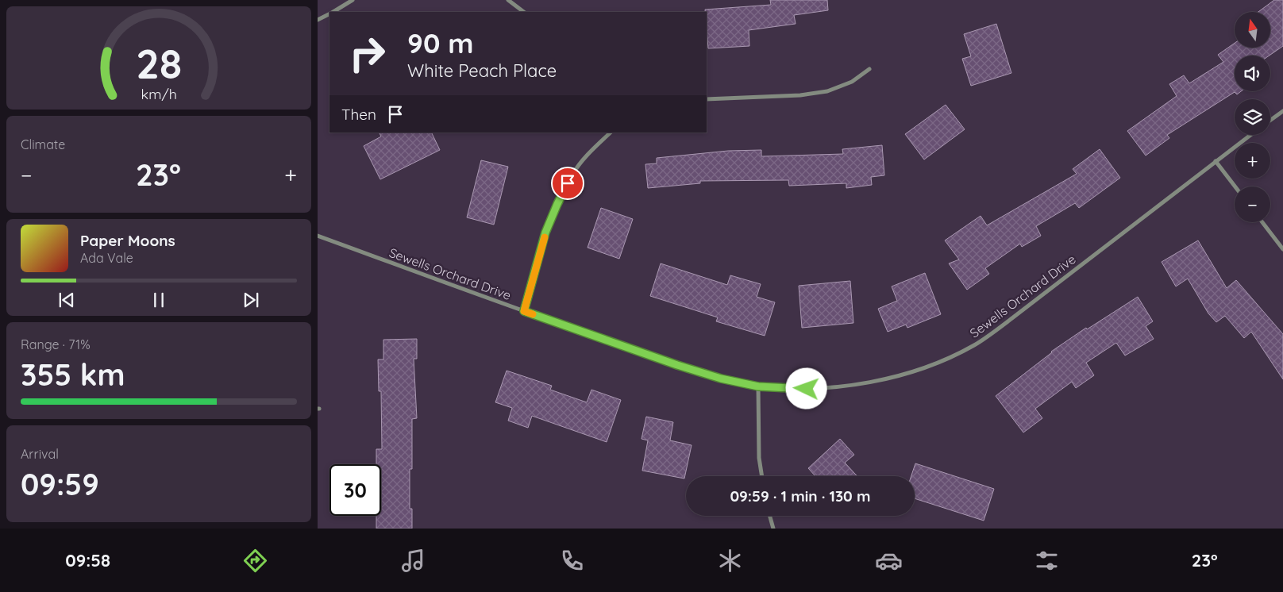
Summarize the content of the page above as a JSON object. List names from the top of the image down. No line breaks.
{"streets":{"street":["Sewells Orchard Drive"]},"north":"top","page":{"map_buttons":["+","−"],"turn":["90 m","White Peach Place"],"then":"Then","tile":["Climate",["Range · 71%","355 km"],["Arrival","09:59"]],"heat":["−","23°","+"],"song":["Paper Moons","Ada Vale"],"limit":"30","trip":"09:59 · 1 min · 130 m","tabs":["09:58","23°"],"gauge":["28","km/h"]}}
